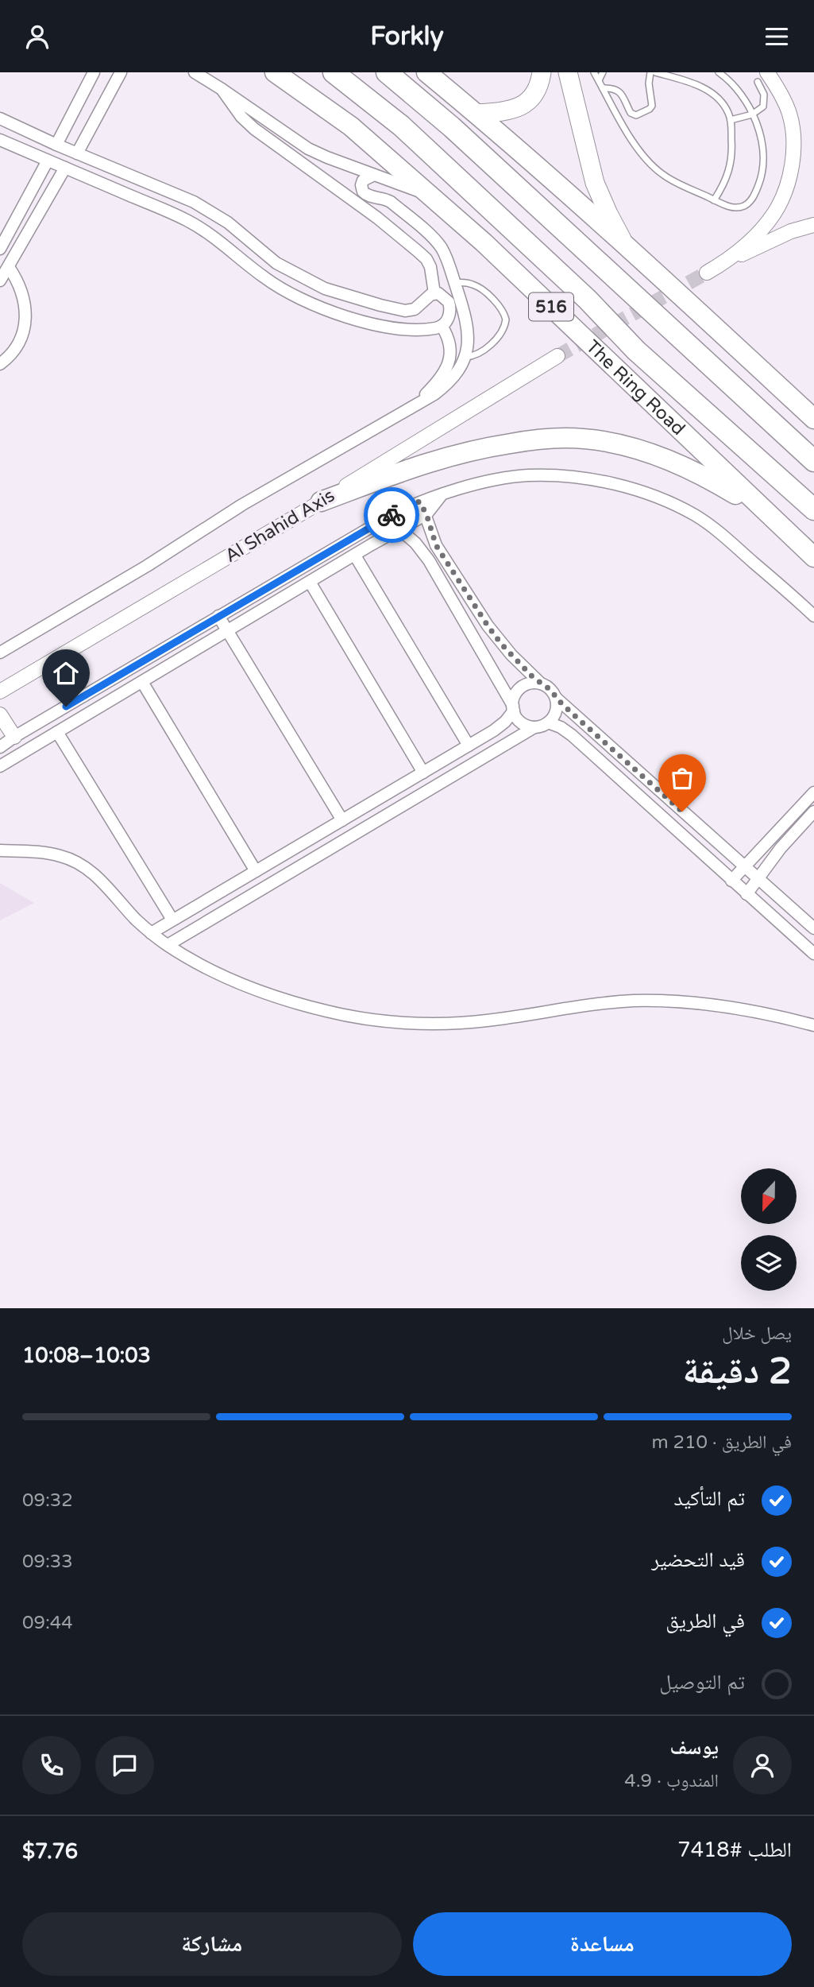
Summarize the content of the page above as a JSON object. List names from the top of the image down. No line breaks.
{"streets":{"highway":["516","The Ring Road"],"street":["Al Shahid Axis"]},"north":"bottom","page":{"header":"Forkly","heading":["2 دقيقة","يصل خلال","10:03–10:08"],"panel":["يوسف","المندوب · 4.9","الطلب #7418","$7.76"],"bar":"في الطريق · 210 m","list":[["تم التأكيد","09:32"],["قيد التحضير","09:33"],["في الطريق","09:44"],"تم التوصيل"],"buttons":["مساعدة","مشاركة"]}}
